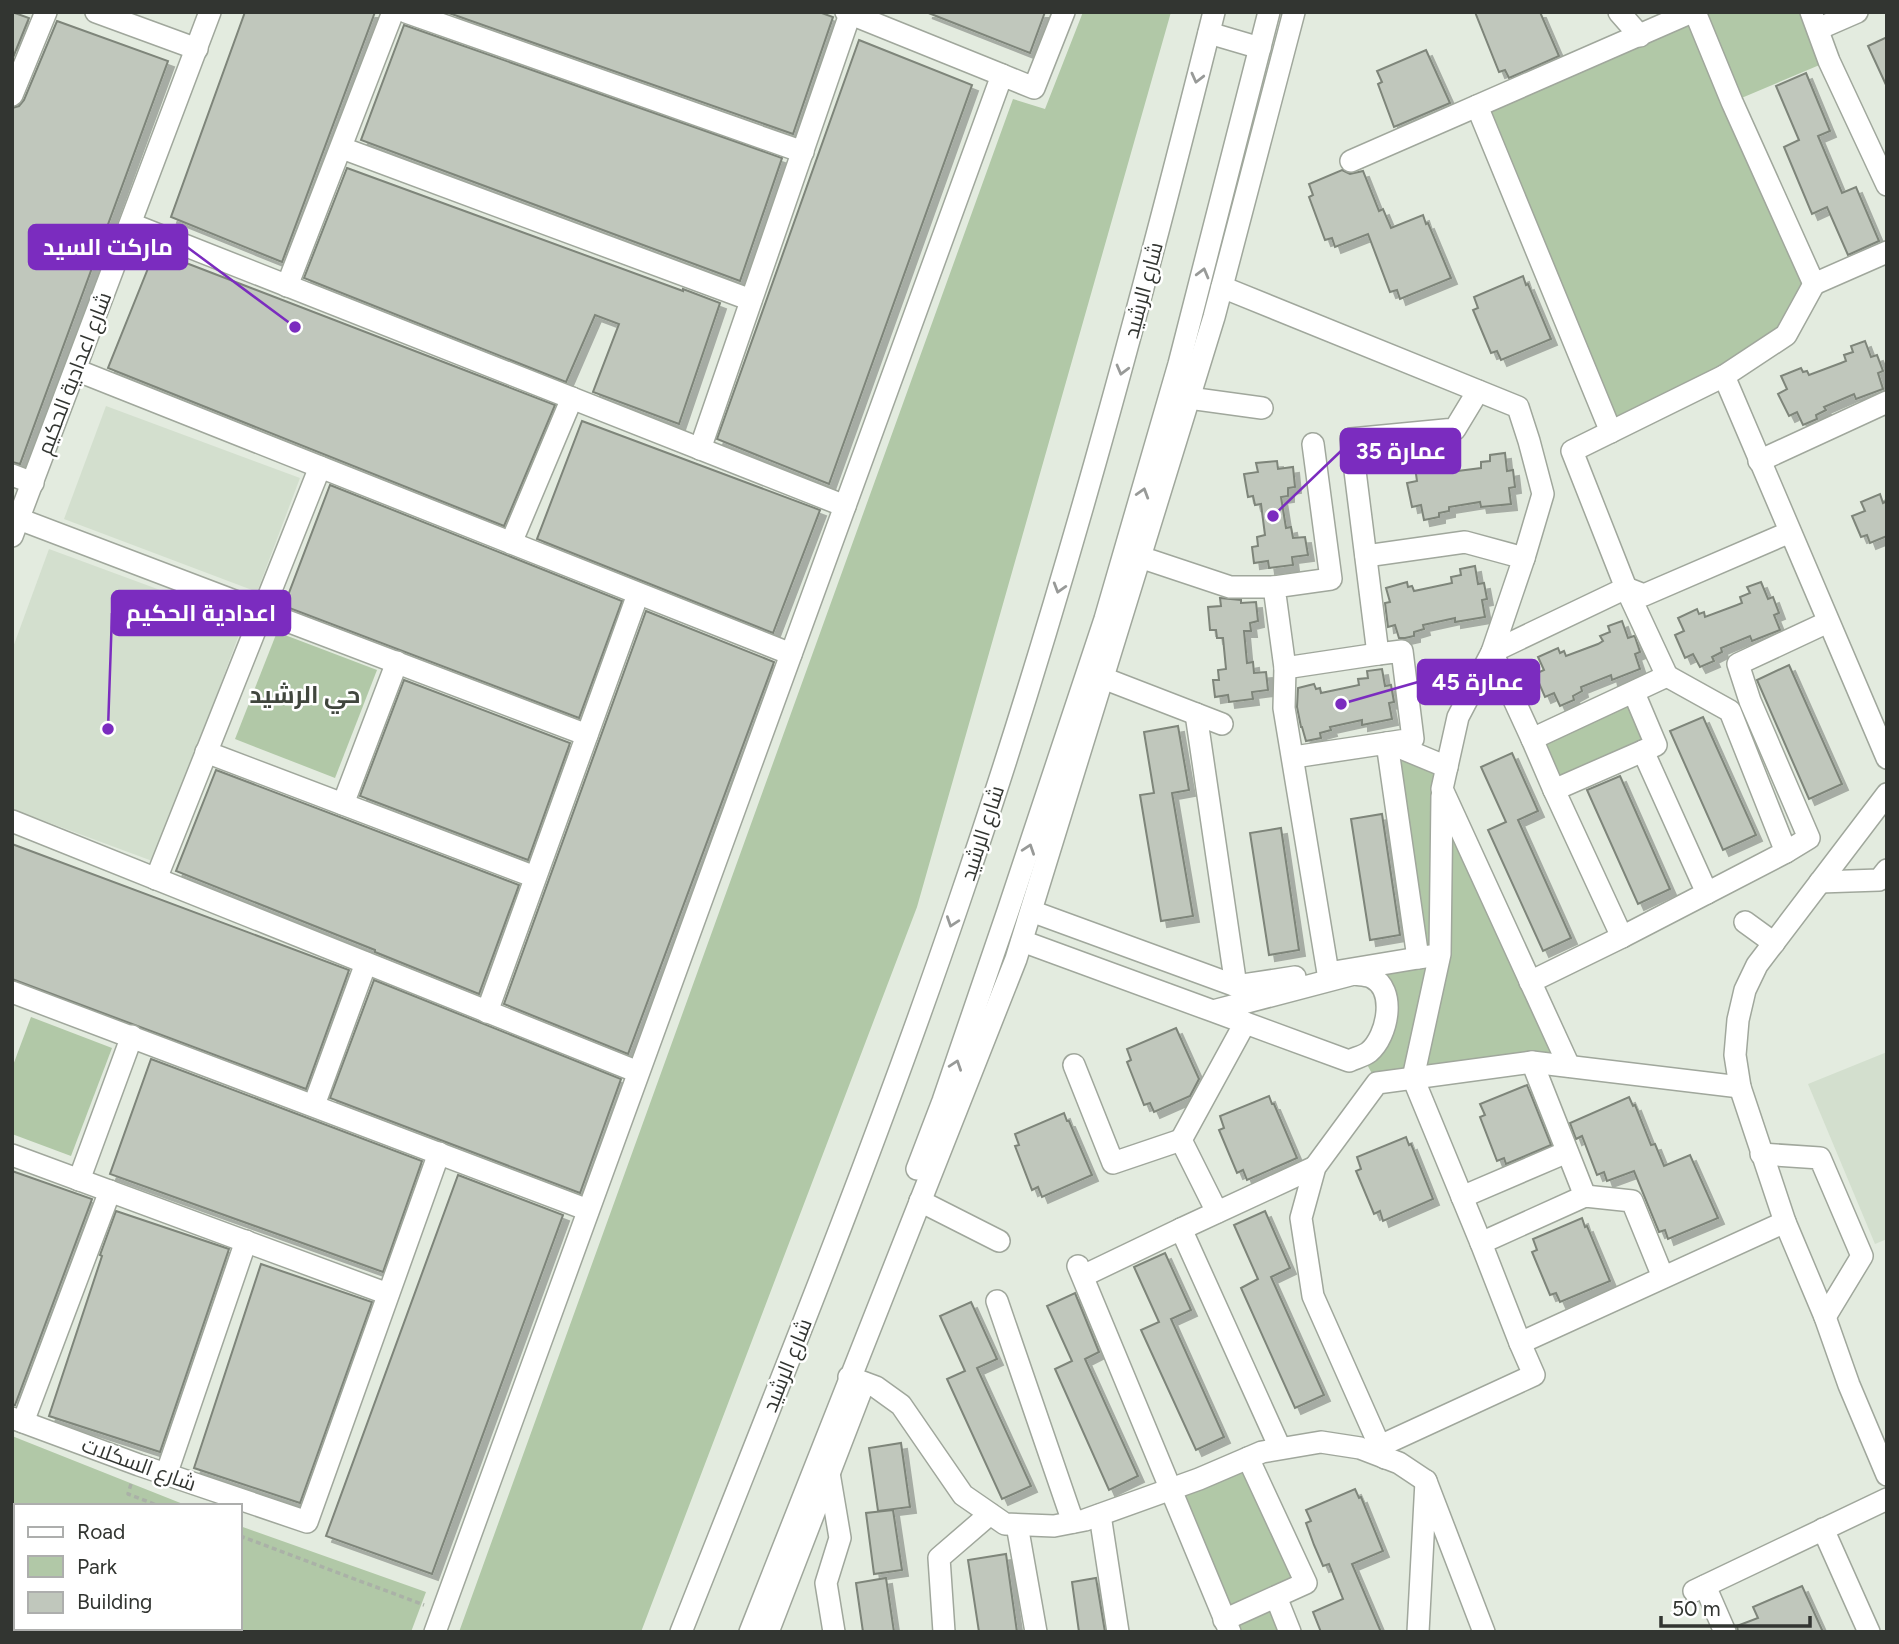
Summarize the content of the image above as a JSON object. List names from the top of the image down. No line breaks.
{"streets":{"street":["شارع الرشيد","شارع اعدادية الحكيم","شارع السكلات"]},"districts":["حي الرشيد"],"places":["ماركت السيد","عمارة 35","عمارة 45","اعدادية الحكيم"],"legend":["Road","Park","Building"],"scale_bar":"50 m"}
